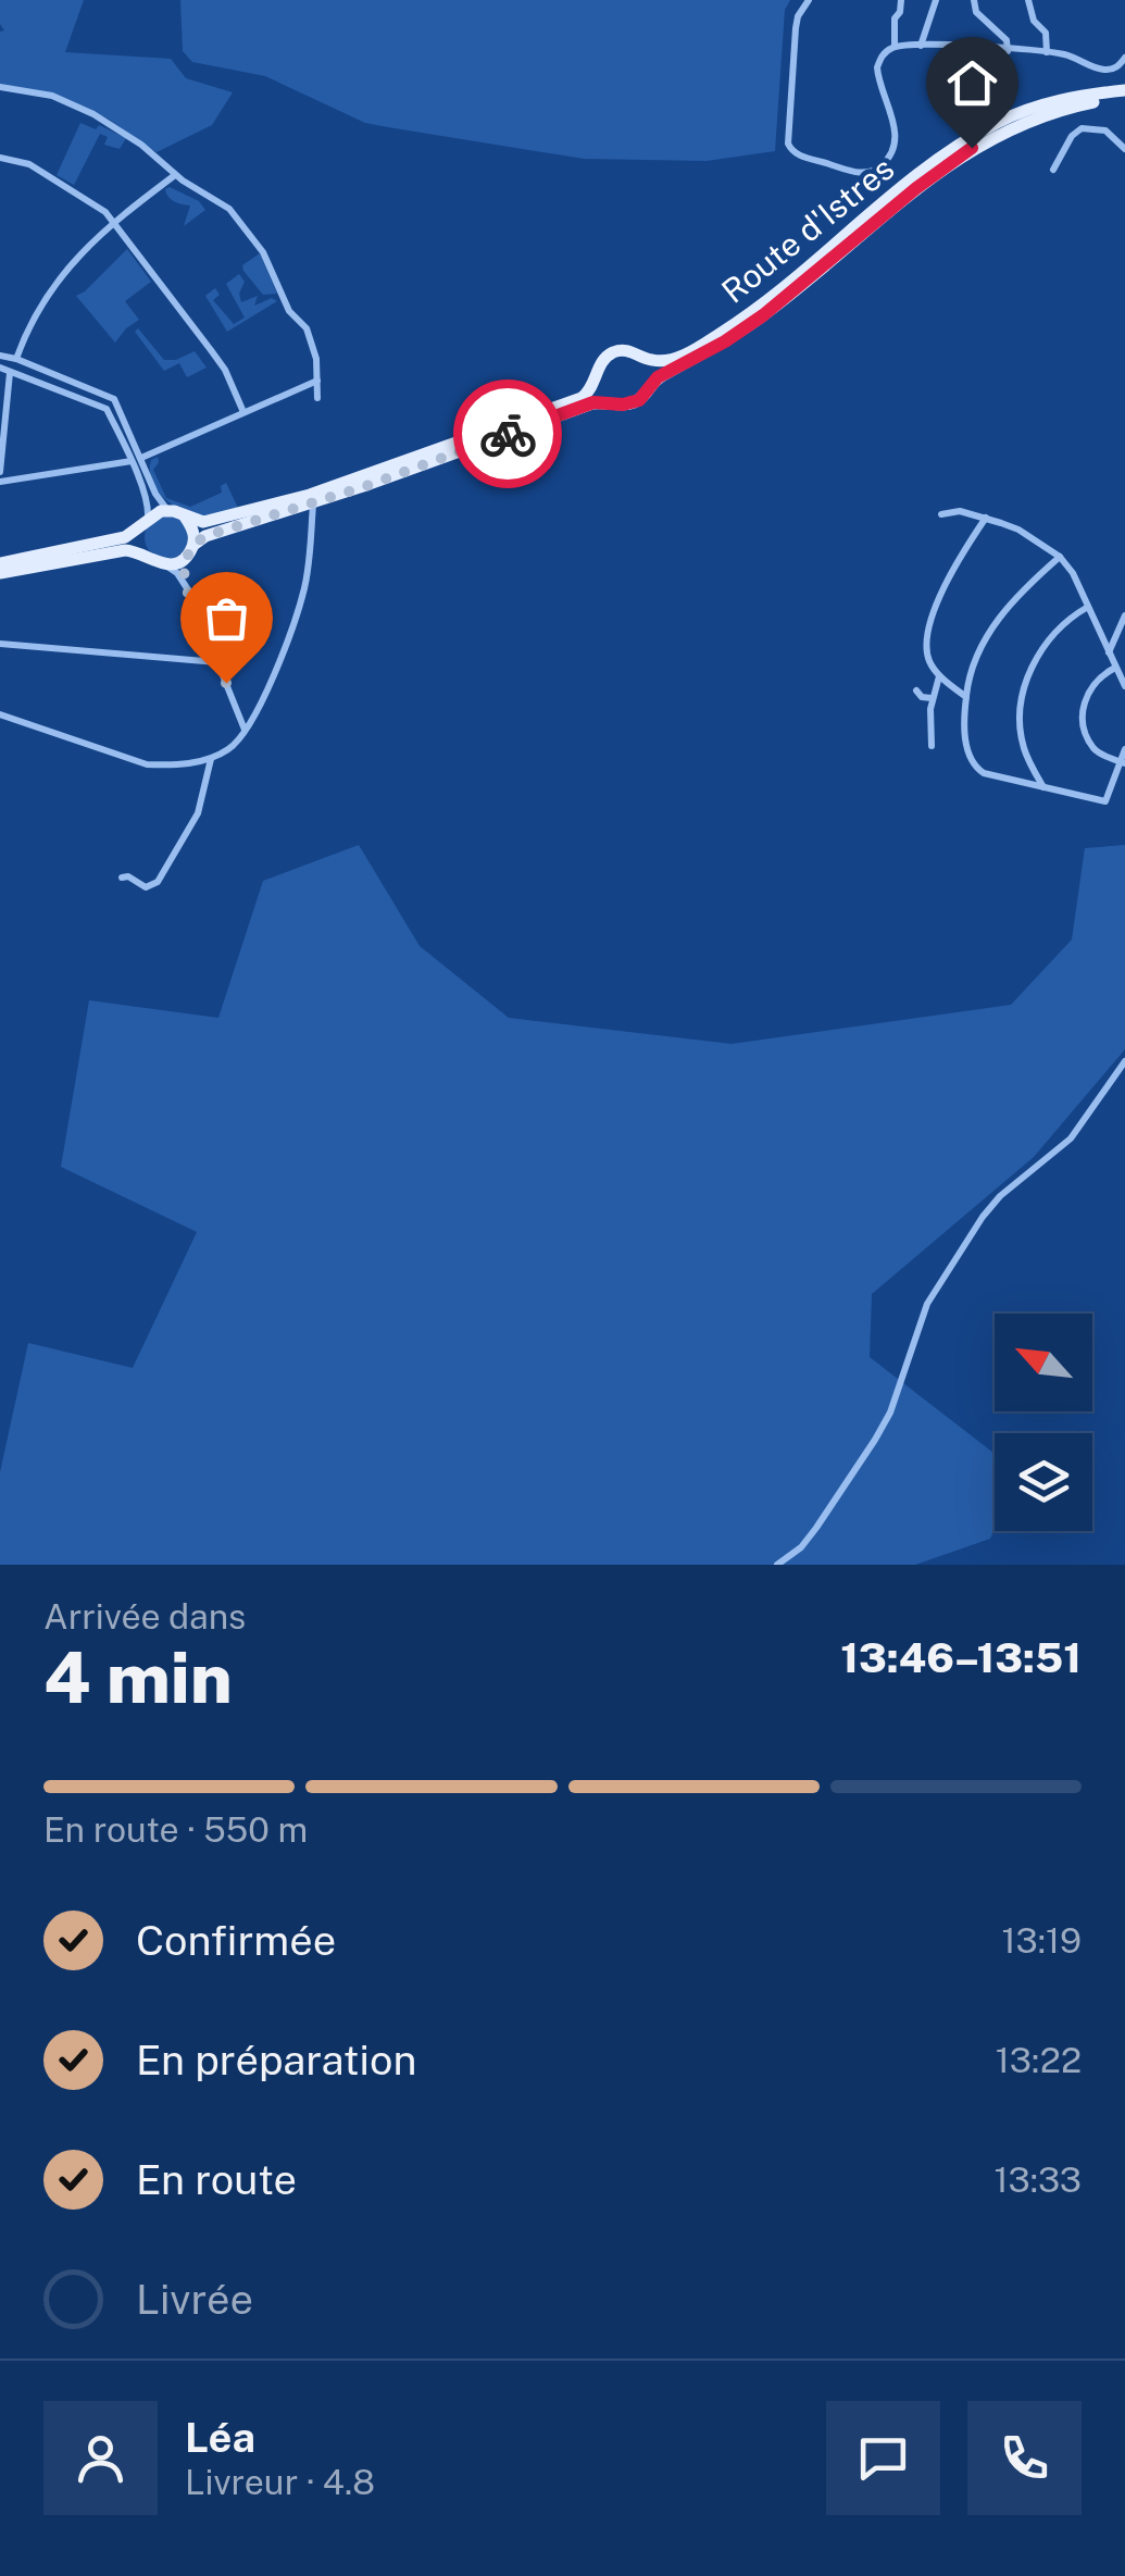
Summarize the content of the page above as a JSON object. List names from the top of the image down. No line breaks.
{"streets":{"main road":["Route d'Istres"]},"north":"top left","page":{"heading":["4 min","Arrivée dans","13:46–13:51"],"panel":["Léa","Livreur · 4.8"],"bar":"En route · 550 m","list":[["Confirmée","13:19"],["En préparation","13:22"],["En route","13:33"],"Livrée"]}}
